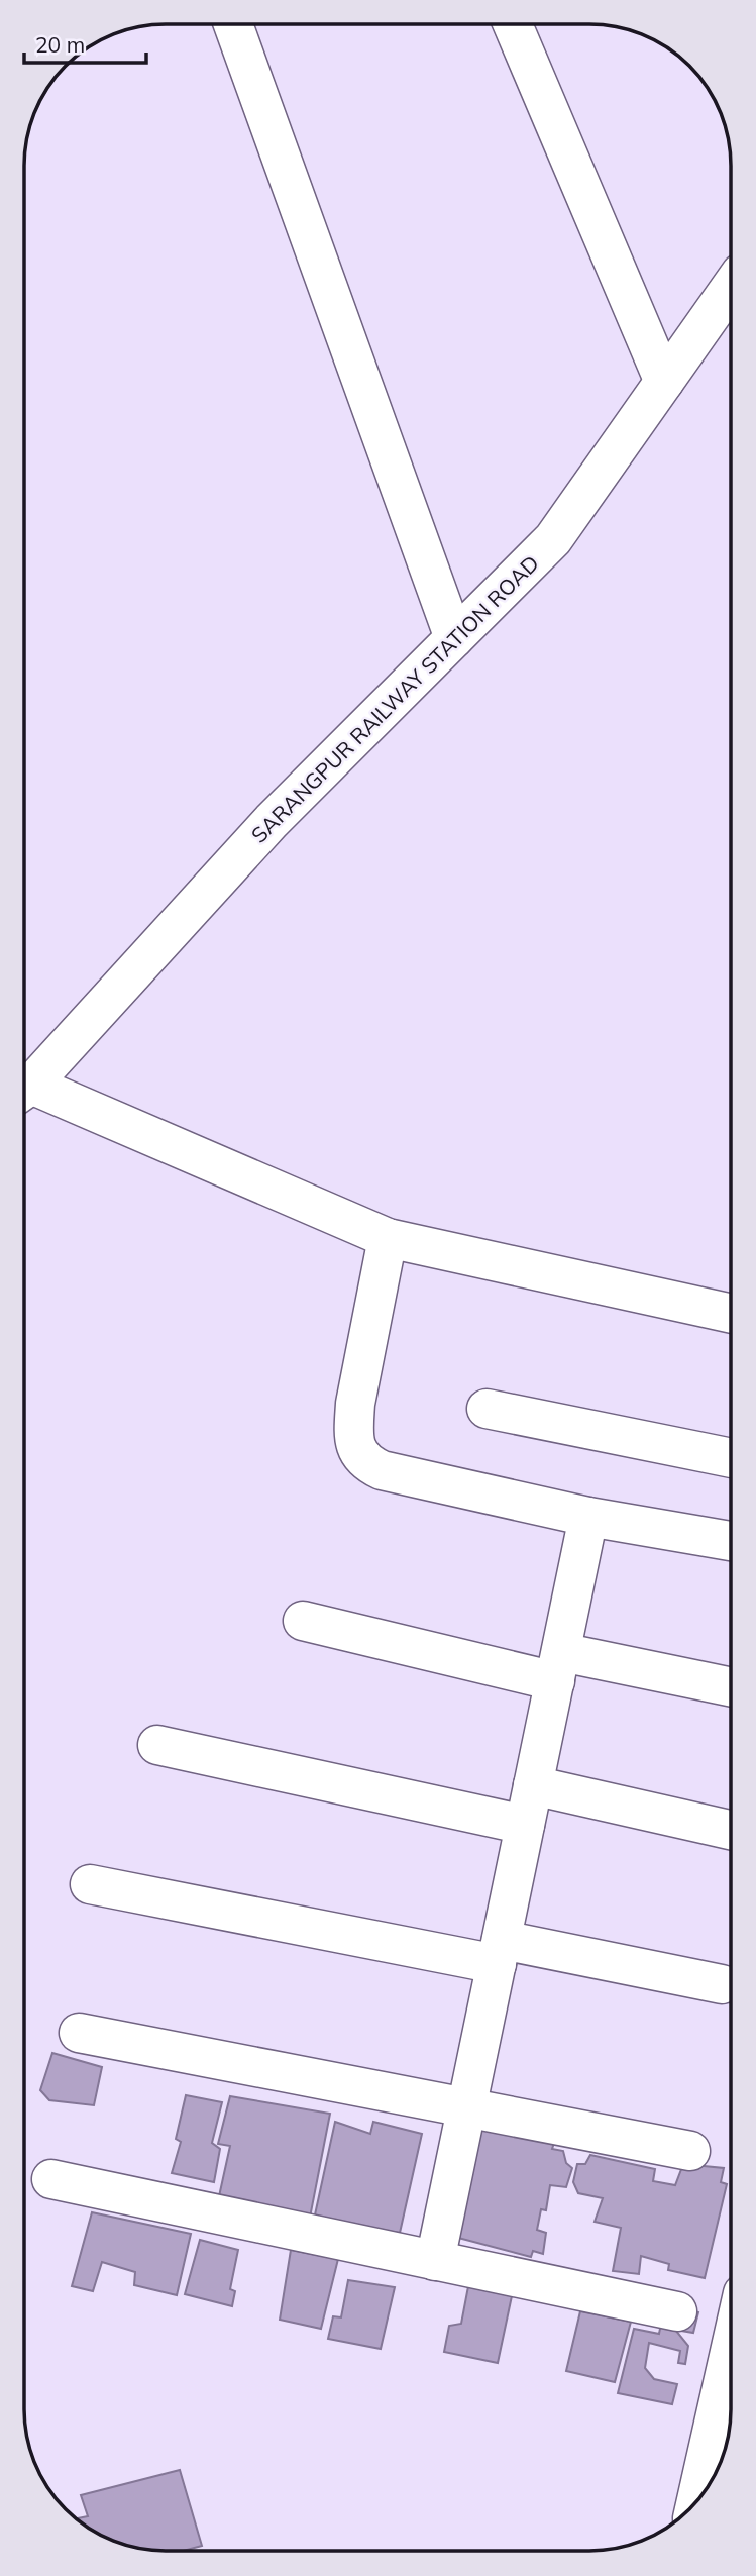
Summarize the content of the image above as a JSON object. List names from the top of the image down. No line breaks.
{"streets":{"street":["SARANGPUR RAILWAY STATION ROAD"]},"scale_bar":"20 m"}
